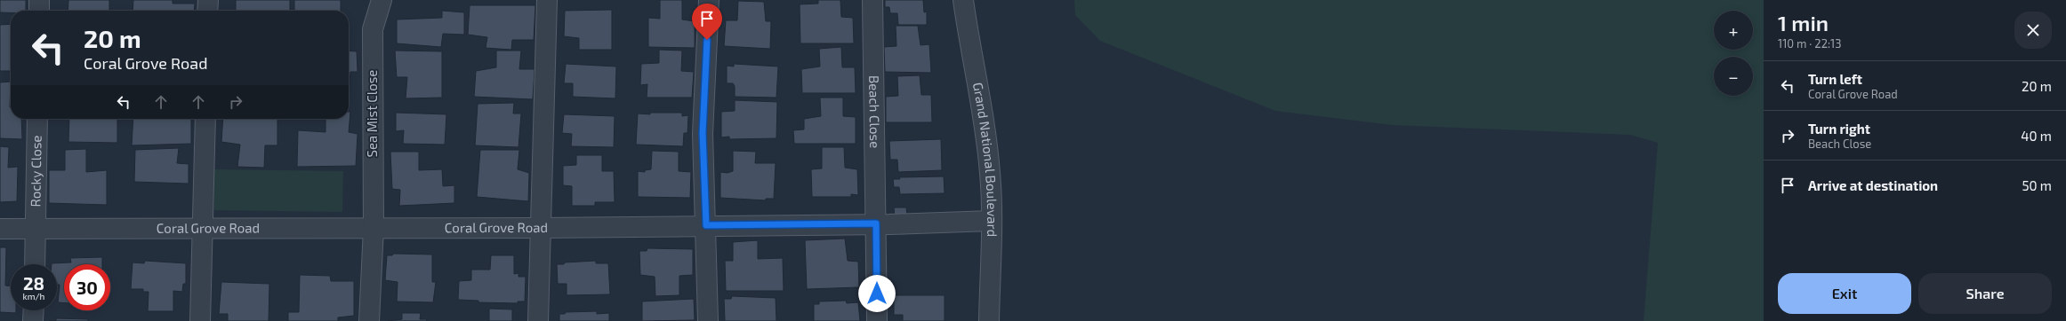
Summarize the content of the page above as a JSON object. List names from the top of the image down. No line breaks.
{"streets":{"street":["Beach Close","Sea Mist Close","Grand National Boulevard","Rocky Close","Coral Grove Road"]},"crossings":[["Beach Close","Coral Grove Road"],["Sea Mist Close","Coral Grove Road"],["Grand National Boulevard","Coral Grove Road"],["Rocky Close","Coral Grove Road"]],"page":{"heading":["1 min","110 m · 22:13"],"map_buttons":["+","−"],"turn":["20 m","Coral Grove Road"],"list":[{"name":"Turn left","note":"Coral Grove Road","value":"20 m"},{"name":"Turn right","note":"Beach Close","value":"40 m"},{"name":"Arrive at destination","value":"50 m"}],"speed":"28 km/h","limit":"30","buttons":["Exit","Share"]}}
